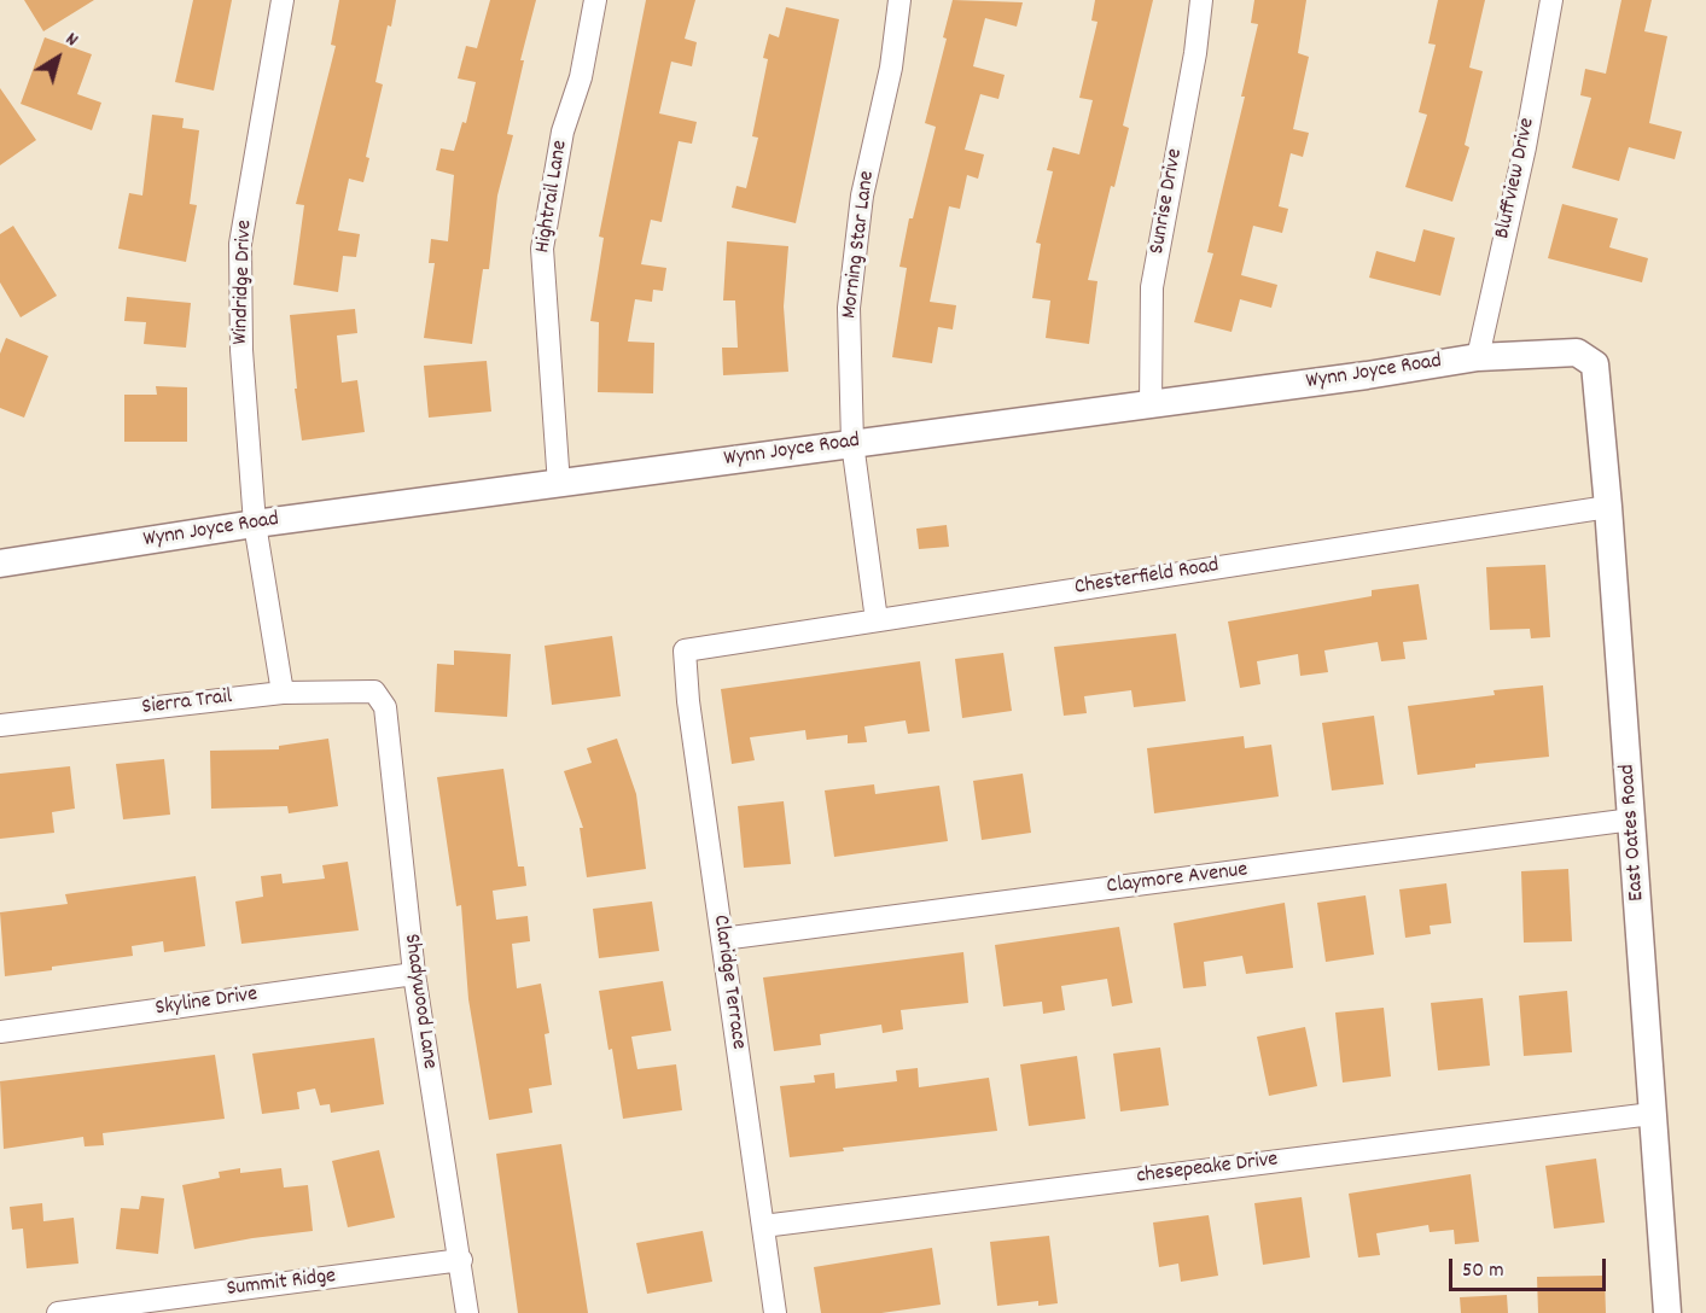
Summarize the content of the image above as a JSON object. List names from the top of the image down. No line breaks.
{"streets":{"street":["Bluffview Drive","Hightrail Lane","Sunrise Drive","Morning Star Lane","Windridge Drive","Wynn Joyce Road","Chesterfield Road","Sierra Trail","East Oates Road","Claymore Avenue","Claridge Terrace","Shadywood Lane","Skyline Drive","chesepeake Drive","Summit Ridge"]},"crossings":[["Bluffview Drive","Wynn Joyce Road"],["Hightrail Lane","Wynn Joyce Road"],["Sunrise Drive","Wynn Joyce Road"],["Morning Star Lane","Wynn Joyce Road"],["Morning Star Lane","Chesterfield Road"],["Windridge Drive","Wynn Joyce Road"],["Windridge Drive","Sierra Trail"],["Wynn Joyce Road","East Oates Road"],["Chesterfield Road","East Oates Road"],["Chesterfield Road","Claridge Terrace"],["Sierra Trail","Shadywood Lane"],["East Oates Road","Claymore Avenue"],["East Oates Road","chesepeake Drive"],["Claymore Avenue","Claridge Terrace"],["Claridge Terrace","chesepeake Drive"],["Shadywood Lane","Skyline Drive"],["Shadywood Lane","Summit Ridge"]],"scale_bar":"50 m","north":"top right"}
